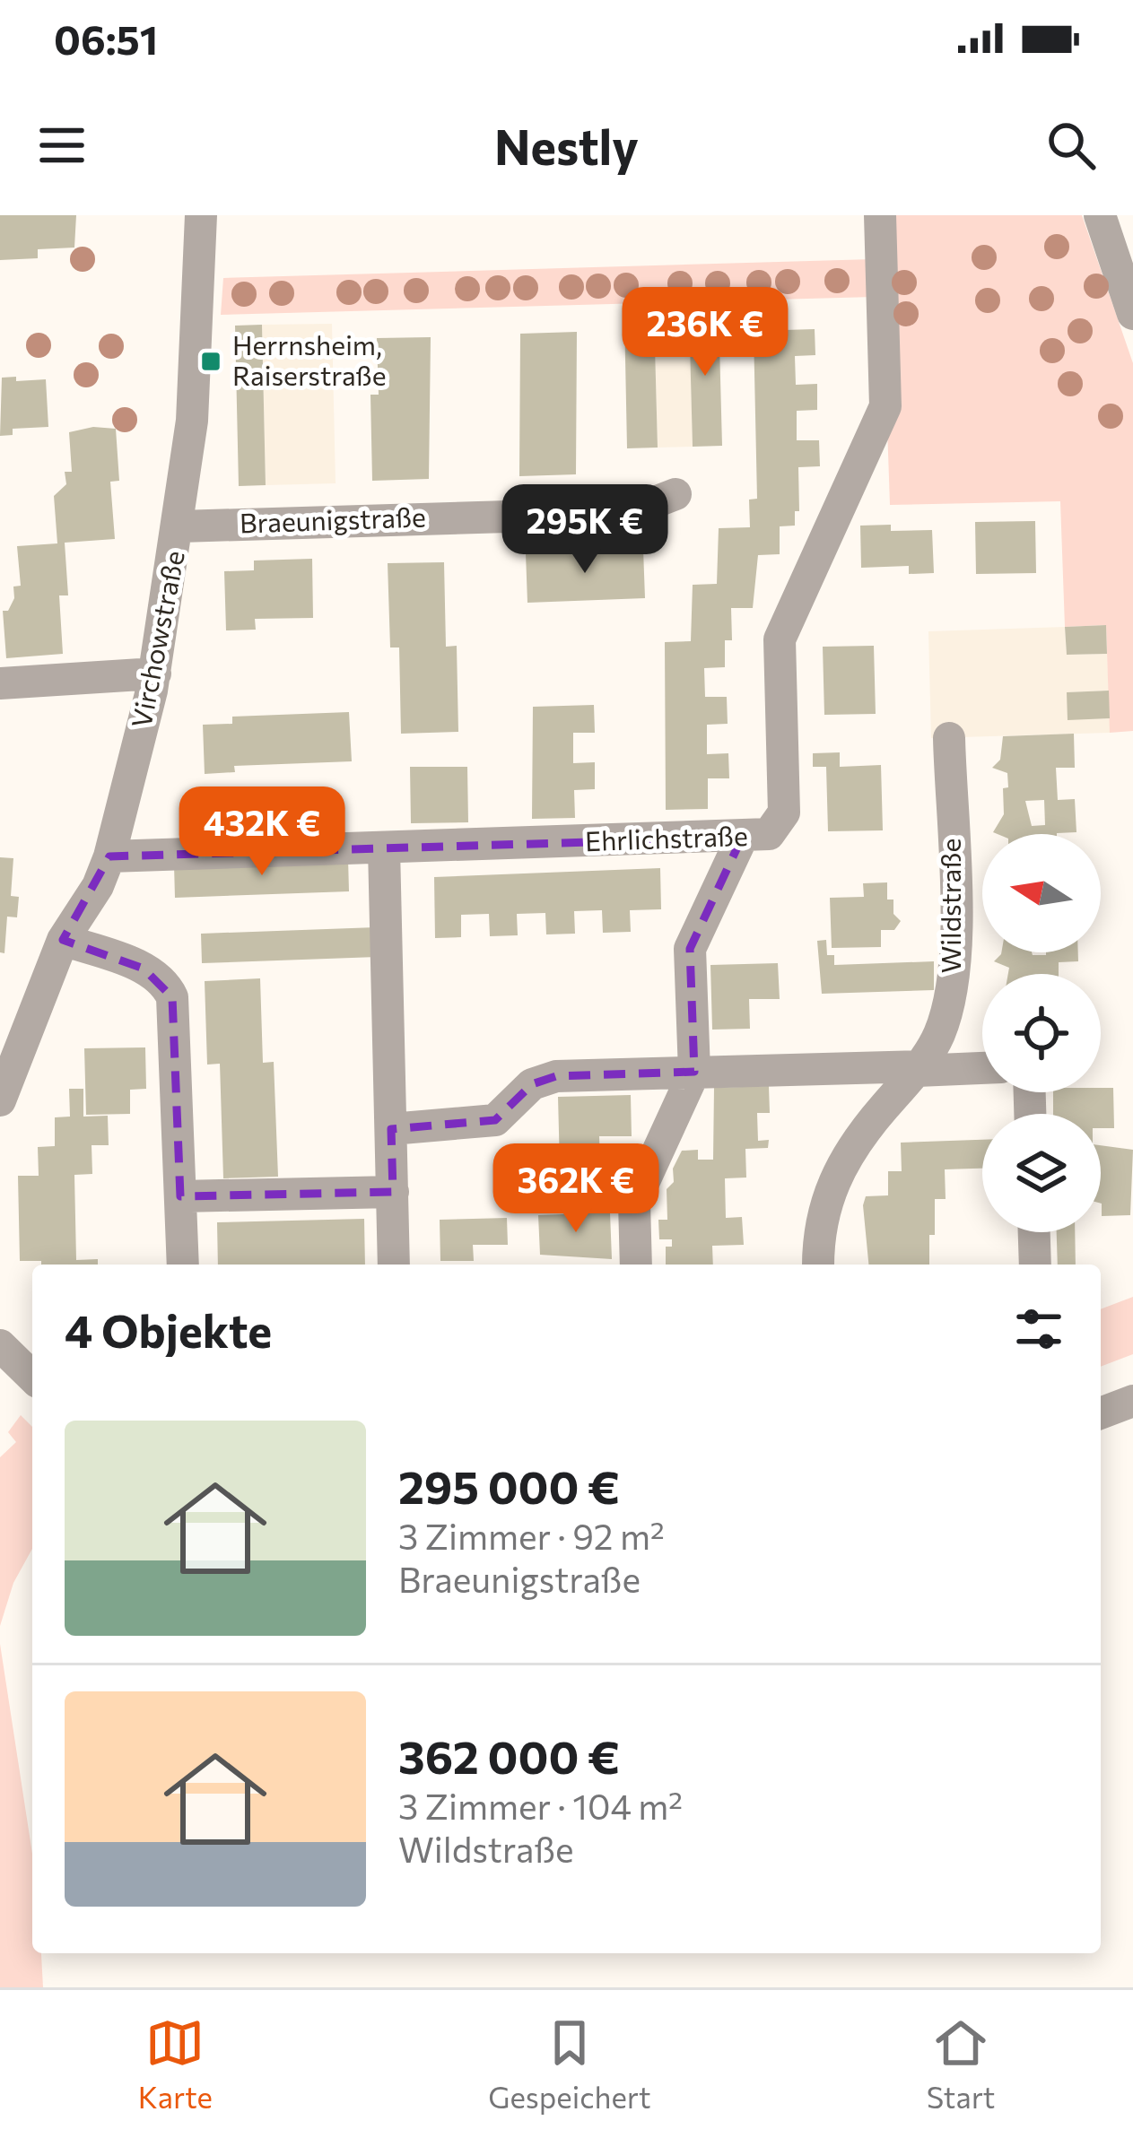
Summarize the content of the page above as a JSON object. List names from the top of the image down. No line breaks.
{"streets":{"street":["Braeunigstraße","Virchowstraße","Ehrlichstraße","Wildstraße"]},"crossings":[["Braeunigstraße","Virchowstraße"],["Virchowstraße","Ehrlichstraße"]],"places":{"transit":["Herrnsheim, Raiserstraße"]},"north":"left","page":{"status":"06:51","header":"Nestly","price":["236K €","295K €","432K €","362K €"],"heading":"4 Objekte","list":[{"name":"295 000 €","note":"3 Zimmer · 92 m² · Braeunigstraße"},{"name":"362 000 €","note":"3 Zimmer · 104 m² · Wildstraße"}],"tabs":["Karte","Gespeichert","Start"]}}
